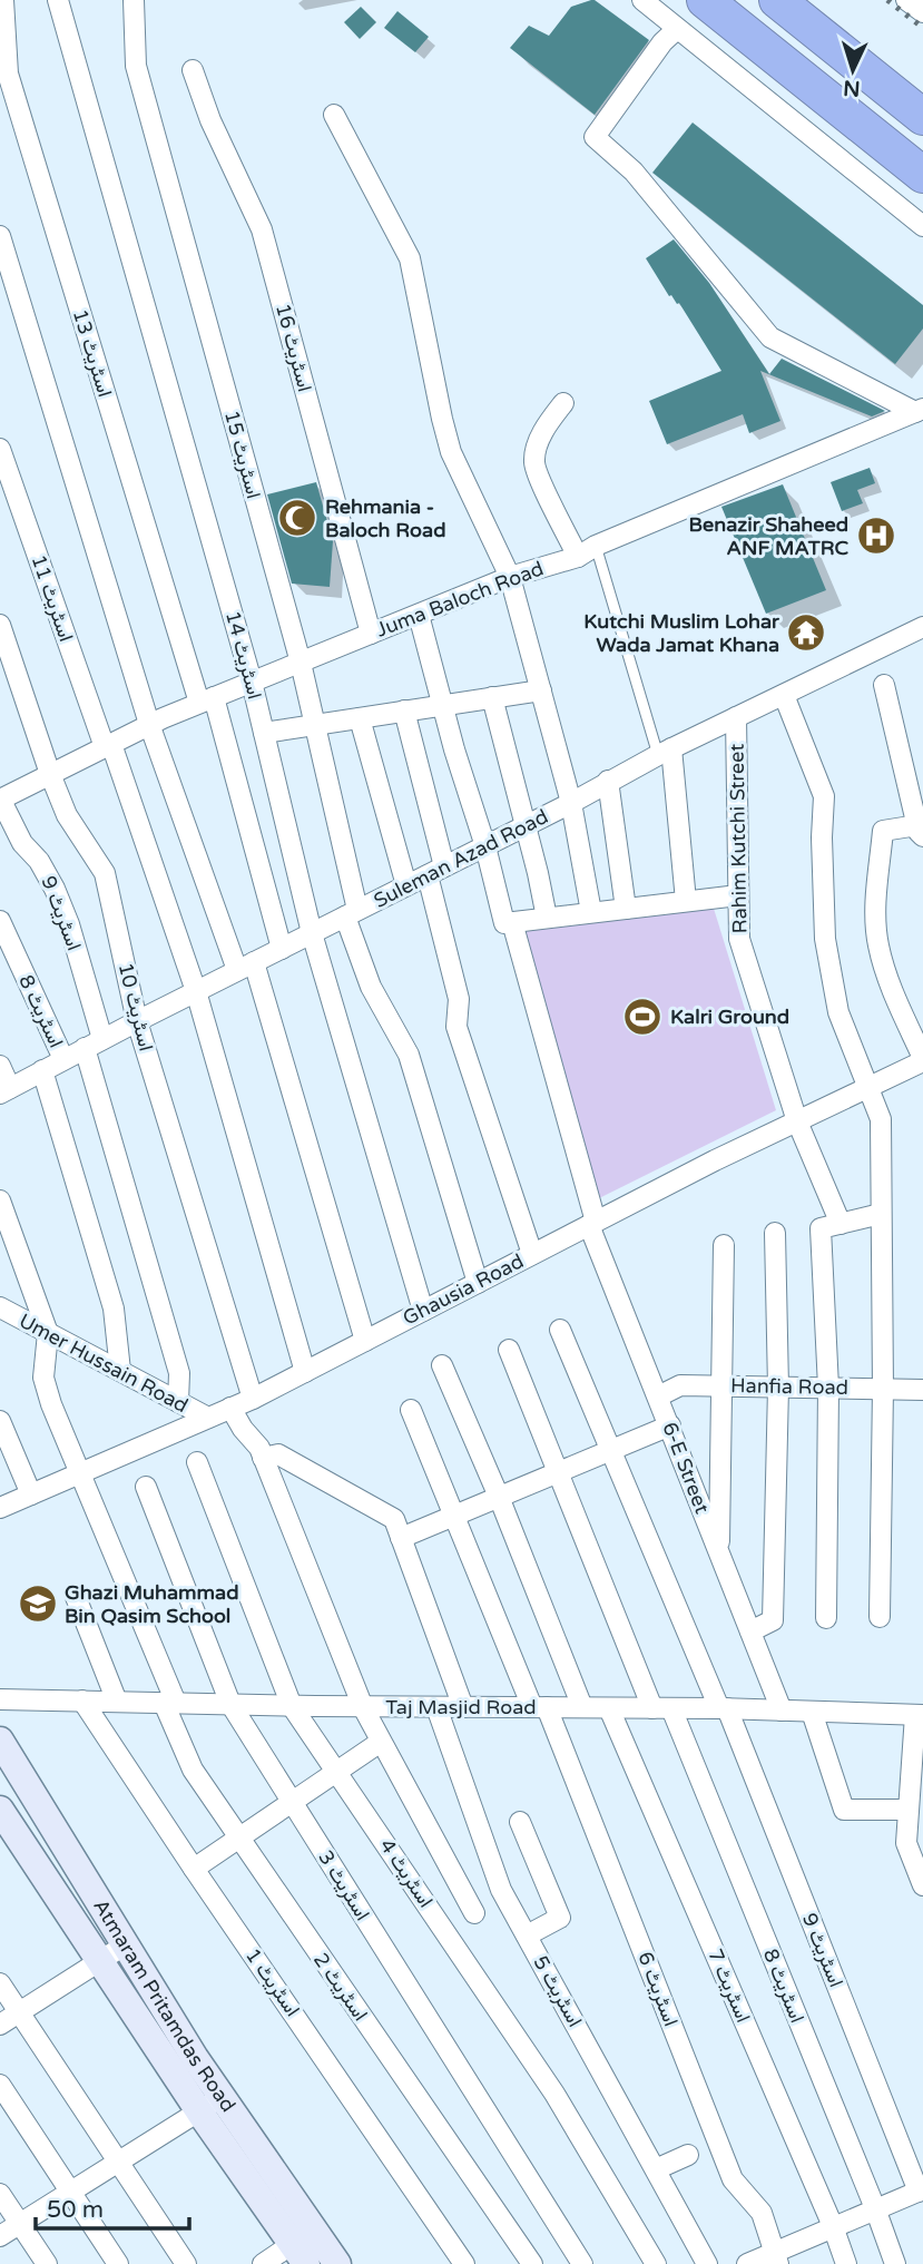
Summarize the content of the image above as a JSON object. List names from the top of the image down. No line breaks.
{"streets":{"main road":["Atmaram Pritamdas Road"],"street":["اسٹریٹ 16","اسٹریٹ 13","اسٹریٹ 15","اسٹریٹ 11","Juma Baloch Road","اسٹریٹ 14","Rahim Kutchi Street","Suleman Azad Road","اسٹریٹ 9","اسٹریٹ 10","اسٹریٹ 8","Ghausia Road","Umer Hussain Road","Hanfia Road","6-E Street","Taj Masjid Road","اسٹریٹ 4","اسٹریٹ 3","اسٹریٹ 1","اسٹریٹ 7","اسٹریٹ 2","اسٹریٹ 6","اسٹریٹ 5"]},"crossings":[["اسٹریٹ 16","Juma Baloch Road"],["اسٹریٹ 13","Juma Baloch Road"],["اسٹریٹ 13","Suleman Azad Road"],["اسٹریٹ 15","Juma Baloch Road"],["اسٹریٹ 15","Suleman Azad Road"],["اسٹریٹ 15","Ghausia Road"],["اسٹریٹ 11","Juma Baloch Road"],["اسٹریٹ 11","Suleman Azad Road"],["اسٹریٹ 11","Ghausia Road"],["Juma Baloch Road","اسٹریٹ 14"],["Juma Baloch Road","اسٹریٹ 9"],["Juma Baloch Road","اسٹریٹ 10"],["اسٹریٹ 14","Suleman Azad Road"],["اسٹریٹ 14","Ghausia Road"],["Rahim Kutchi Street","Suleman Azad Road"],["Rahim Kutchi Street","Ghausia Road"],["Suleman Azad Road","اسٹریٹ 9"],["Suleman Azad Road","اسٹریٹ 10"],["Suleman Azad Road","اسٹریٹ 8"],["Suleman Azad Road","6-E Street"],["اسٹریٹ 9","Umer Hussain Road"],["اسٹریٹ 9","Taj Masjid Road"],["اسٹریٹ 10","Ghausia Road"],["اسٹریٹ 8","Taj Masjid Road"],["Ghausia Road","Umer Hussain Road"],["Ghausia Road","6-E Street"],["Ghausia Road","اسٹریٹ 2"],["Umer Hussain Road","اسٹریٹ 2"],["Hanfia Road","6-E Street"],["6-E Street","Taj Masjid Road"],["Taj Masjid Road","اسٹریٹ 4"],["Taj Masjid Road","اسٹریٹ 3"],["Taj Masjid Road","اسٹریٹ 1"],["Taj Masjid Road","اسٹریٹ 7"],["Taj Masjid Road","اسٹریٹ 2"],["Taj Masjid Road","اسٹریٹ 6"],["Taj Masjid Road","اسٹریٹ 5"]],"places":{"mosque":["Rehmania - Baloch Road"],"hospital":["Benazir Shaheed ANF MATRC"],"temple":["Kutchi Muslim Lohar Wada Jamat Khana"],"sports":["Kalri Ground"],"school or university":["Ghazi Muhammad Bin Qasim School"]},"scale_bar":"50 m","north":"bottom"}
